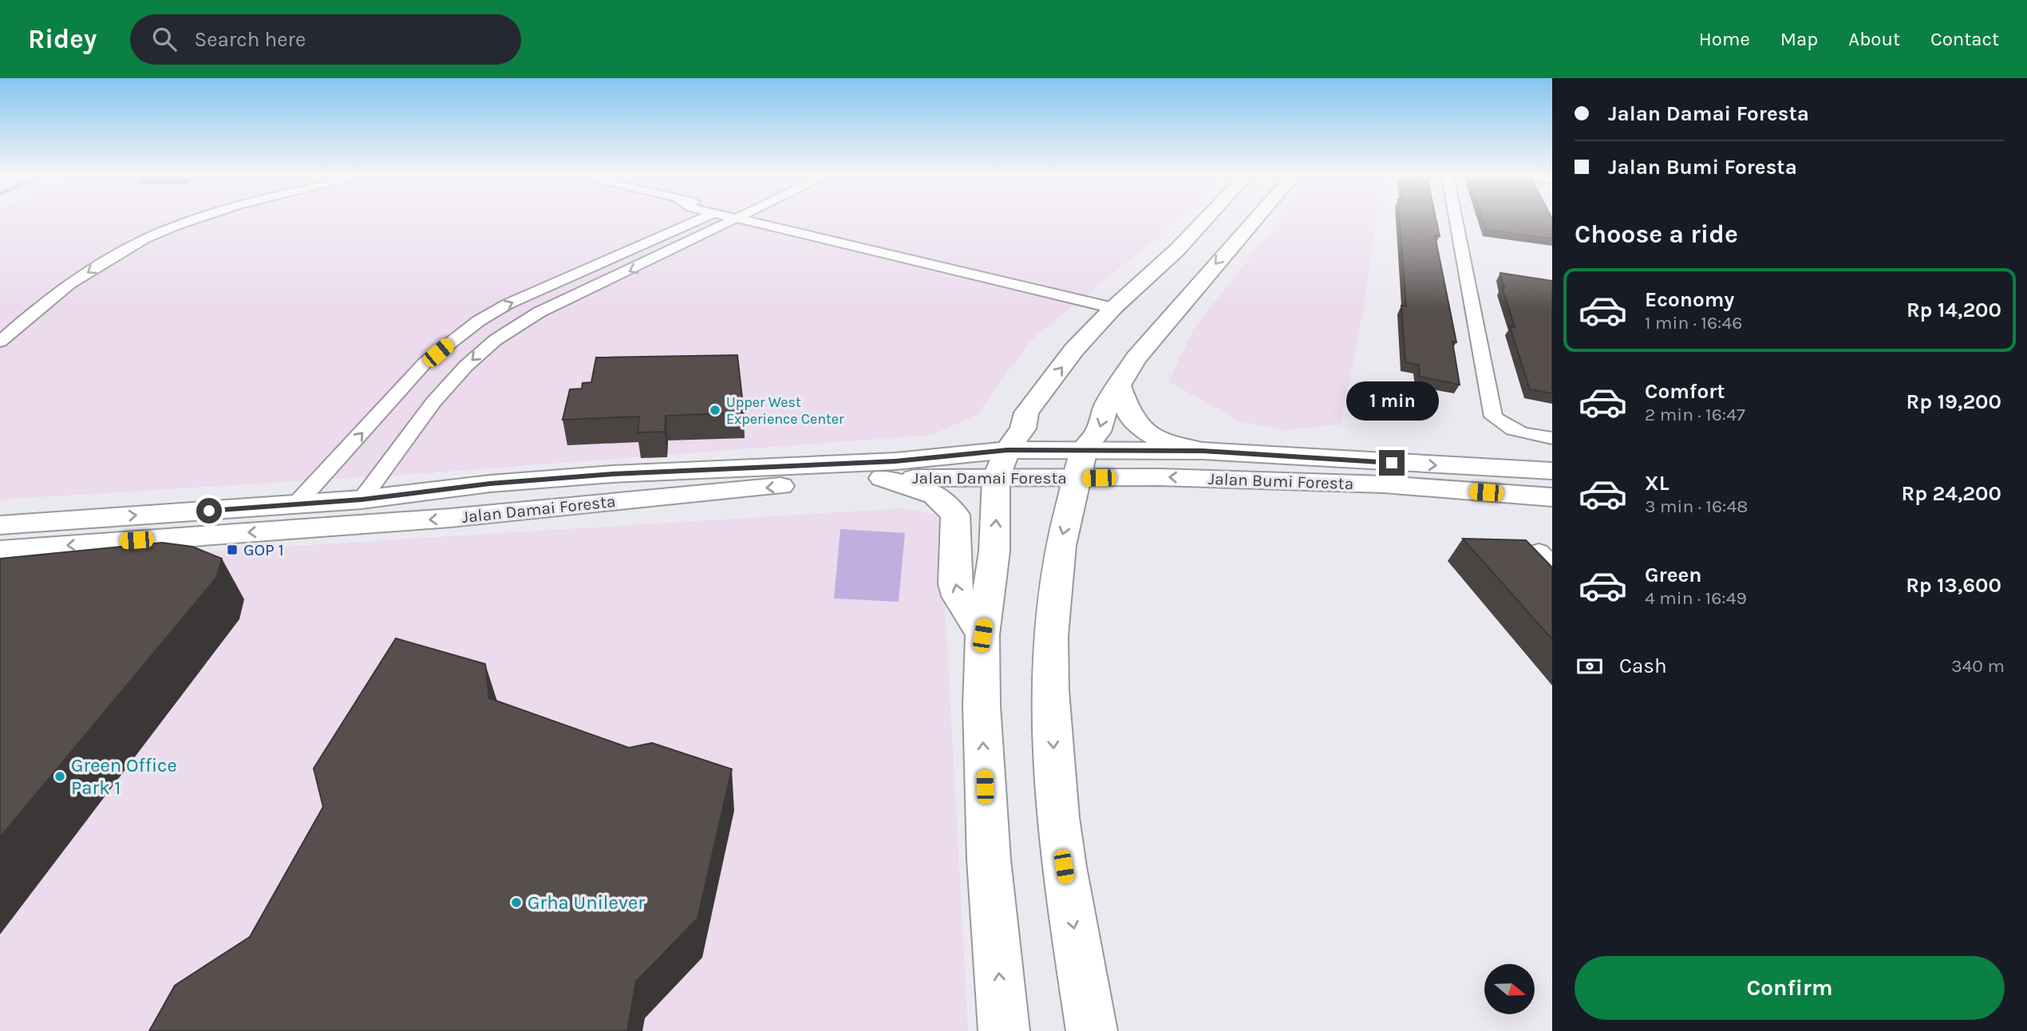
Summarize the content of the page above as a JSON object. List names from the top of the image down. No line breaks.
{"streets":{"main road":["Jalan Damai Foresta","Jalan Bumi Foresta"]},"crossings":[["Jalan Damai Foresta","Jalan Bumi Foresta"]],"places":{"other":["Upper West Experience Center","Green Office Park 1","Grha Unilever"],"transit":["GOP 1"]},"north":"right","page":{"header":"Ridey","search":"Search here","nav":["Home","Map","About","Contact"],"banner":["Jalan Damai Foresta","Jalan Bumi Foresta"],"heading":"Choose a ride","list":[{"name":"Economy","note":"1 min · 16:46","value":"Rp 14,200"},{"name":"Comfort","note":"2 min · 16:47","value":"Rp 19,200"},{"name":"XL","note":"3 min · 16:48","value":"Rp 24,200"},{"name":"Green","note":"4 min · 16:49","value":"Rp 13,600"}],"bubble":"1 min","pay":["Cash","340 m"],"buttons":"Confirm"}}
